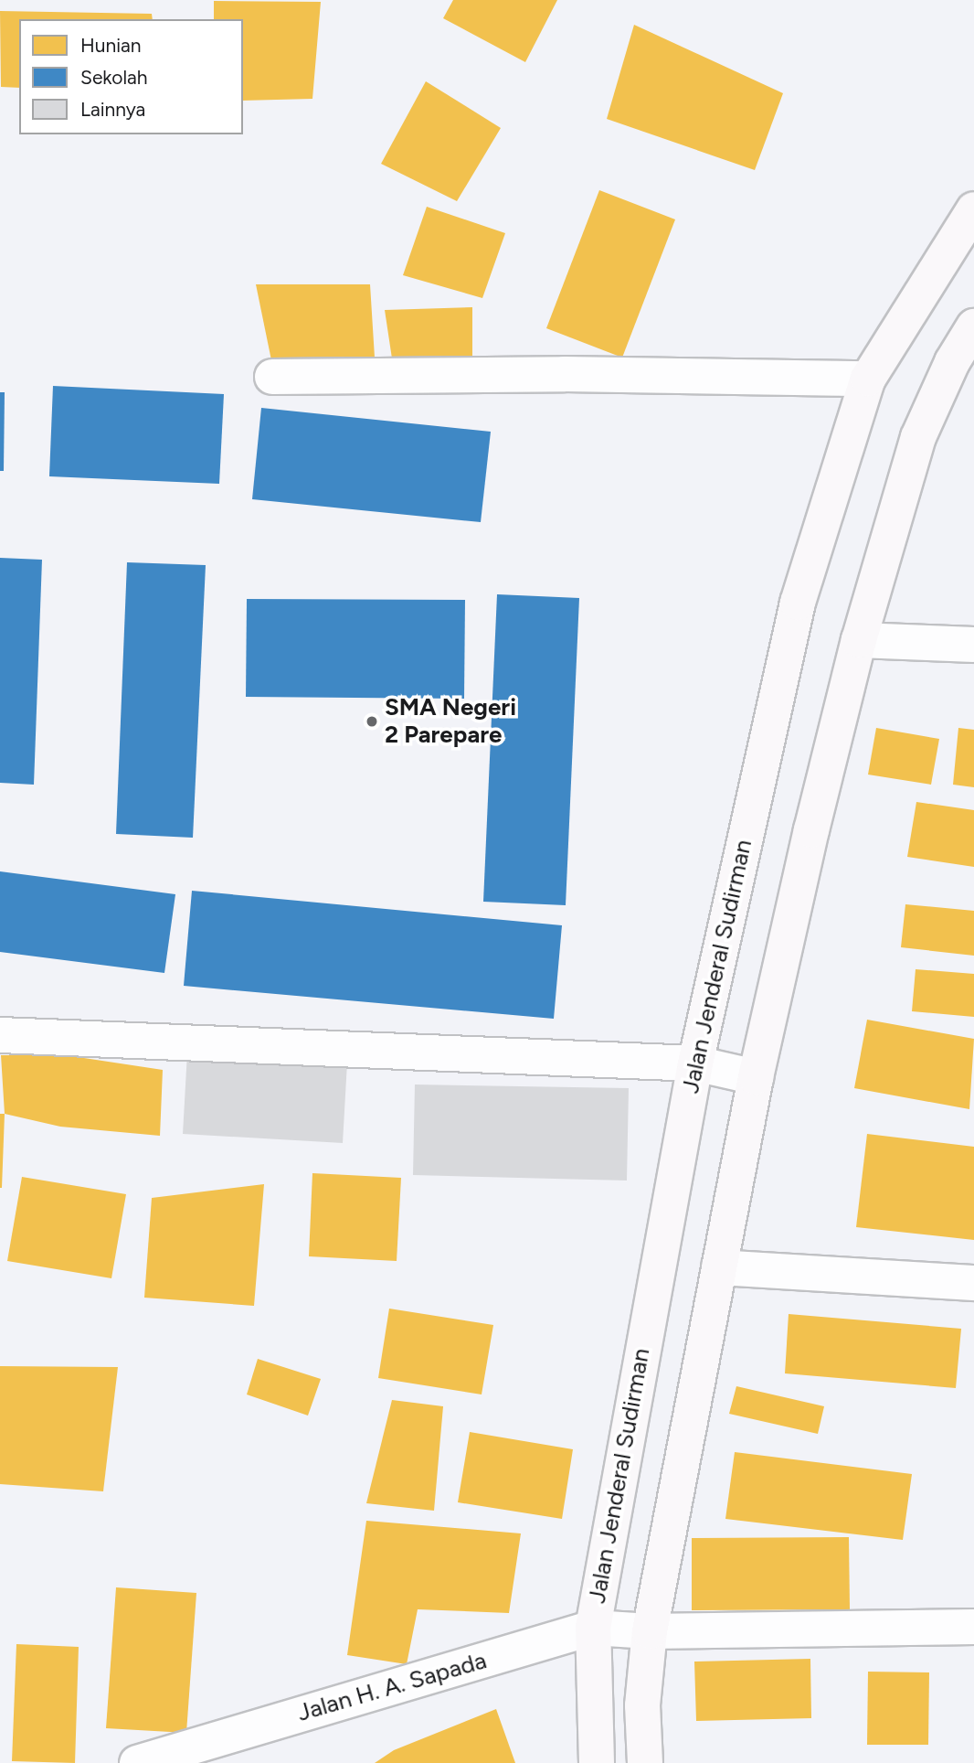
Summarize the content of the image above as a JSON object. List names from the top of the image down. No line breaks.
{"streets":{"main road":["Jalan Jenderal Sudirman"],"street":["Jalan H. A. Sapada"]},"crossings":[["Jalan Jenderal Sudirman","Jalan H. A. Sapada"]],"places":["SMA Negeri 2 Parepare"],"legend":["Hunian","Sekolah","Lainnya"]}
